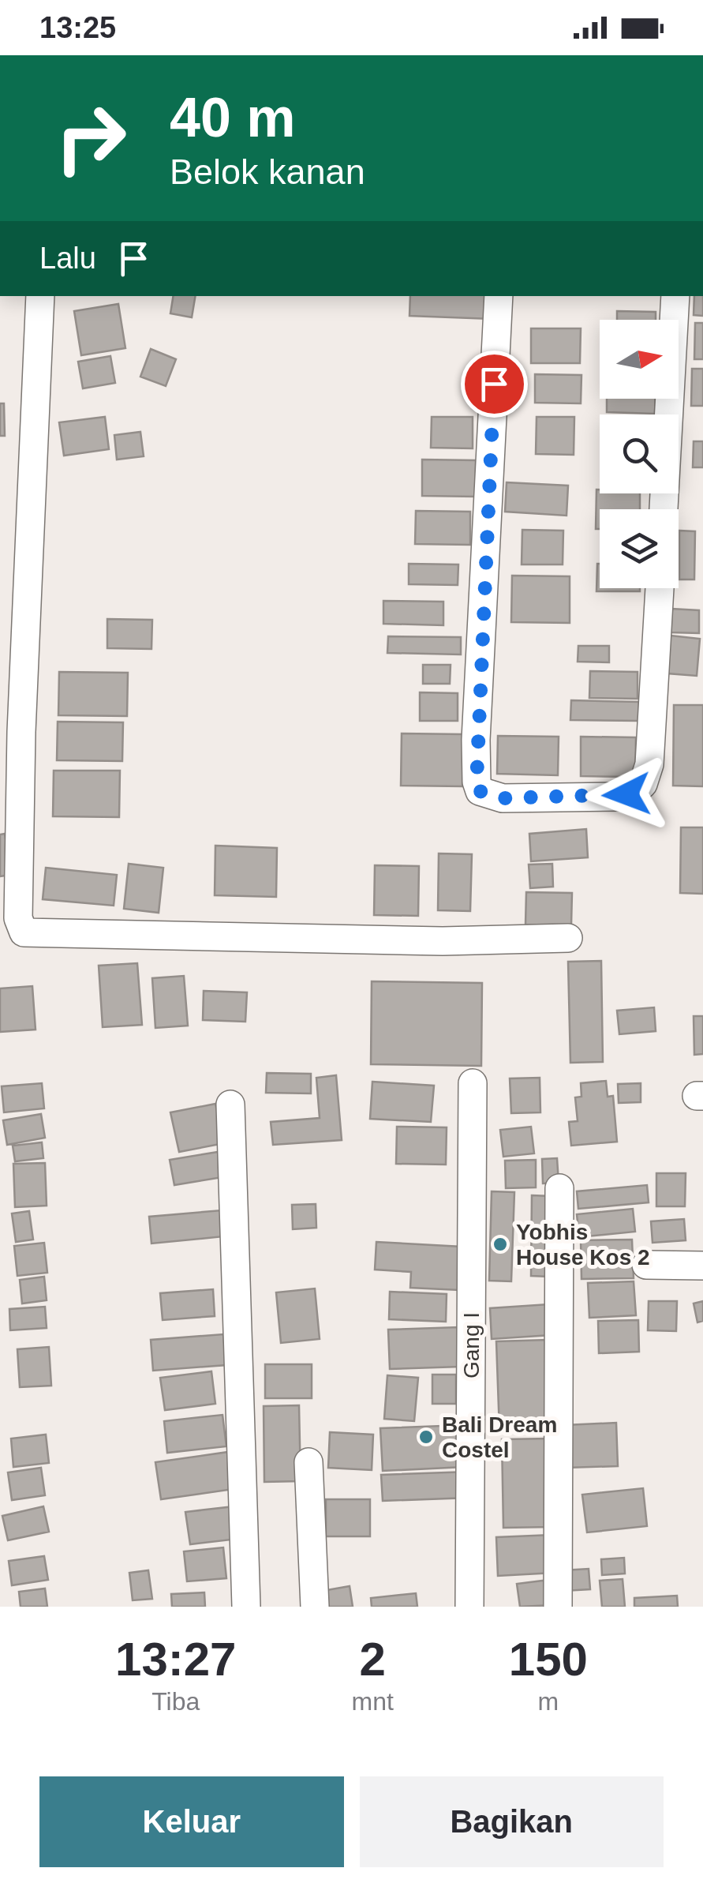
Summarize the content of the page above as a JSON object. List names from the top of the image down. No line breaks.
{"streets":{"street":["Gang I"]},"places":["Yobhis House Kos 2","Bali Dream Costel"],"north":"right","page":{"status":"13:25","turn":["40 m","Belok kanan"],"then":"Lalu","eta":["13:27","Tiba","2","mnt","150","m"],"buttons":["Keluar","Bagikan"]}}
